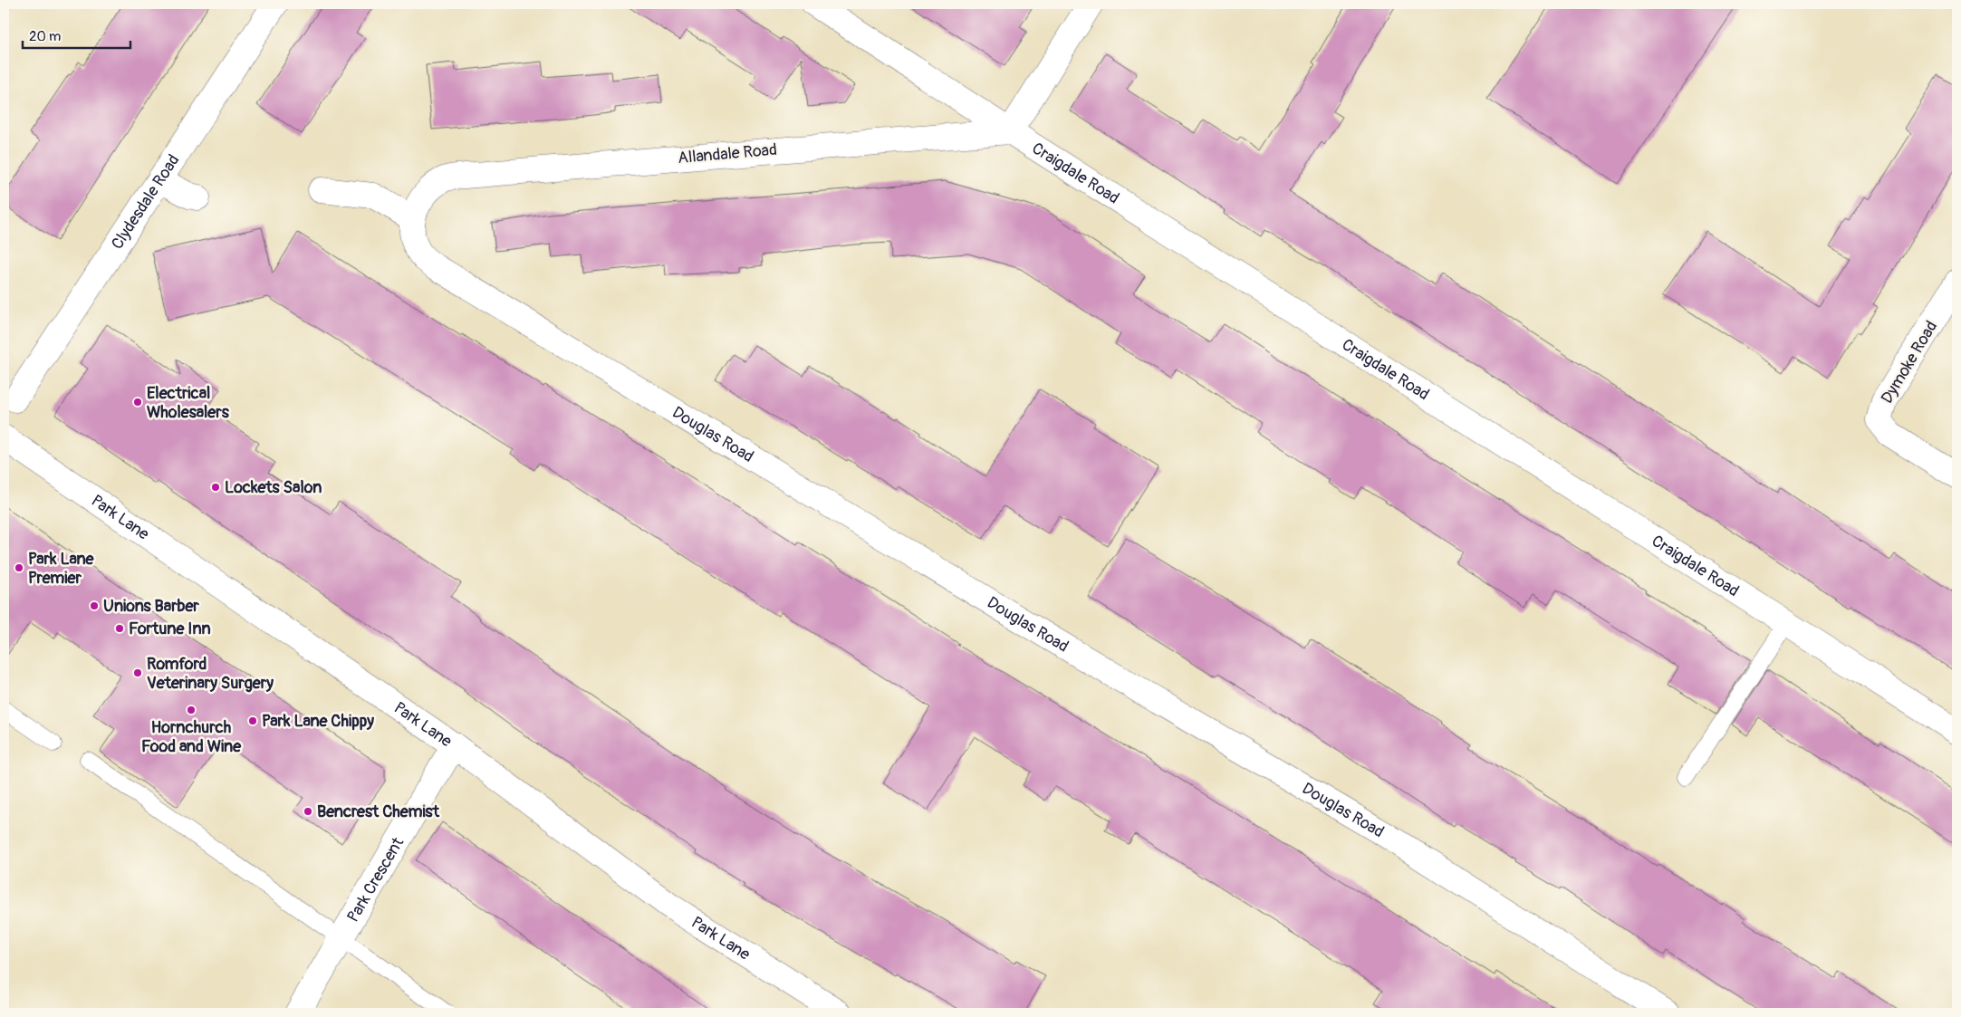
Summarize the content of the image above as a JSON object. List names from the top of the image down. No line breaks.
{"streets":{"street":["Allandale Road","Craigdale Road","Clydesdale Road","Dymoke Road","Douglas Road","Park Lane","Park Crescent"]},"crossings":[["Allandale Road","Craigdale Road"],["Allandale Road","Douglas Road"],["Park Lane","Park Crescent"]],"places":["Electrical Wholesalers","Lockets Salon","Park Lane Premier","Unions Barber","Fortune Inn","Romford Veterinary Surgery","Hornchurch Food and Wine","Park Lane Chippy","Bencrest Chemist"],"scale_bar":"20 m"}
